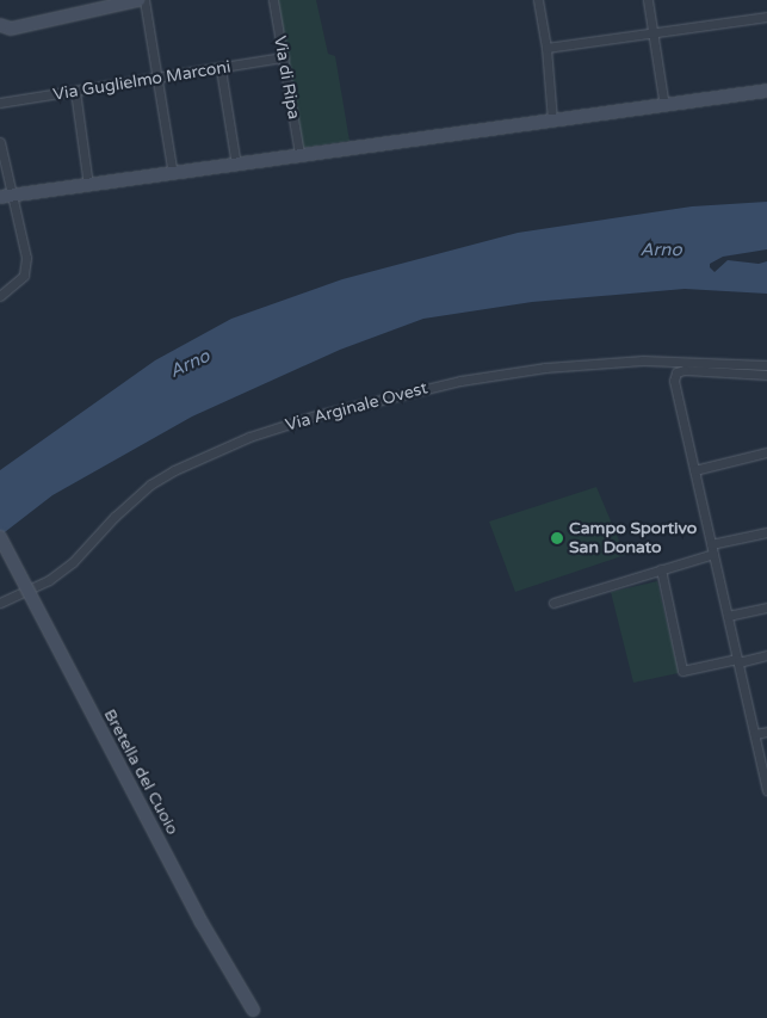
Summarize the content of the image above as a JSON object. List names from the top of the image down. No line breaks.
{"streets":{"street":["Via di Ripa","Via Guglielmo Marconi","Via Arginale Ovest","Bretella del Cuoio"]},"crossings":[["Via di Ripa","Via Guglielmo Marconi"]],"water":["Arno"],"places":["Campo Sportivo San Donato"]}
